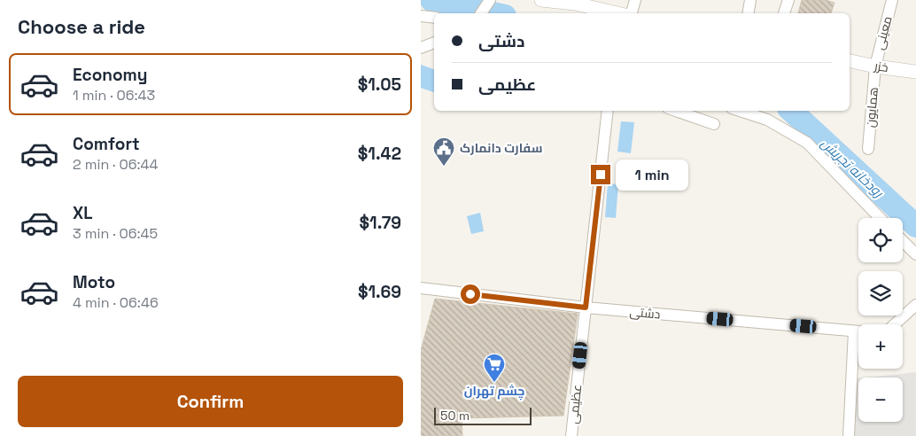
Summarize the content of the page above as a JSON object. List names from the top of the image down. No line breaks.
{"streets":{"street":["معینی","خزر","همایون","دشتی","عظیمی"]},"crossings":[["معینی","خزر"],["معینی","همایون"],["خزر","همایون"],["دشتی","عظیمی"]],"water":["رودخانه تجریش"],"places":{"public building":["سفارت دانمارک"],"supermarket":["چشم تهران"]},"scale_bar":"50 m","page":{"heading":"Choose a ride","banner":["دشتی","عظیمی"],"list":[{"name":"Economy","note":"1 min · 06:43","value":"$1.05"},{"name":"Comfort","note":"2 min · 06:44","value":"$1.42"},{"name":"XL","note":"3 min · 06:45","value":"$1.79"},{"name":"Moto","note":"4 min · 06:46","value":"$1.69"}],"bubble":"1 min","map_buttons":["+","−"],"buttons":"Confirm","scale":"50 m"}}
